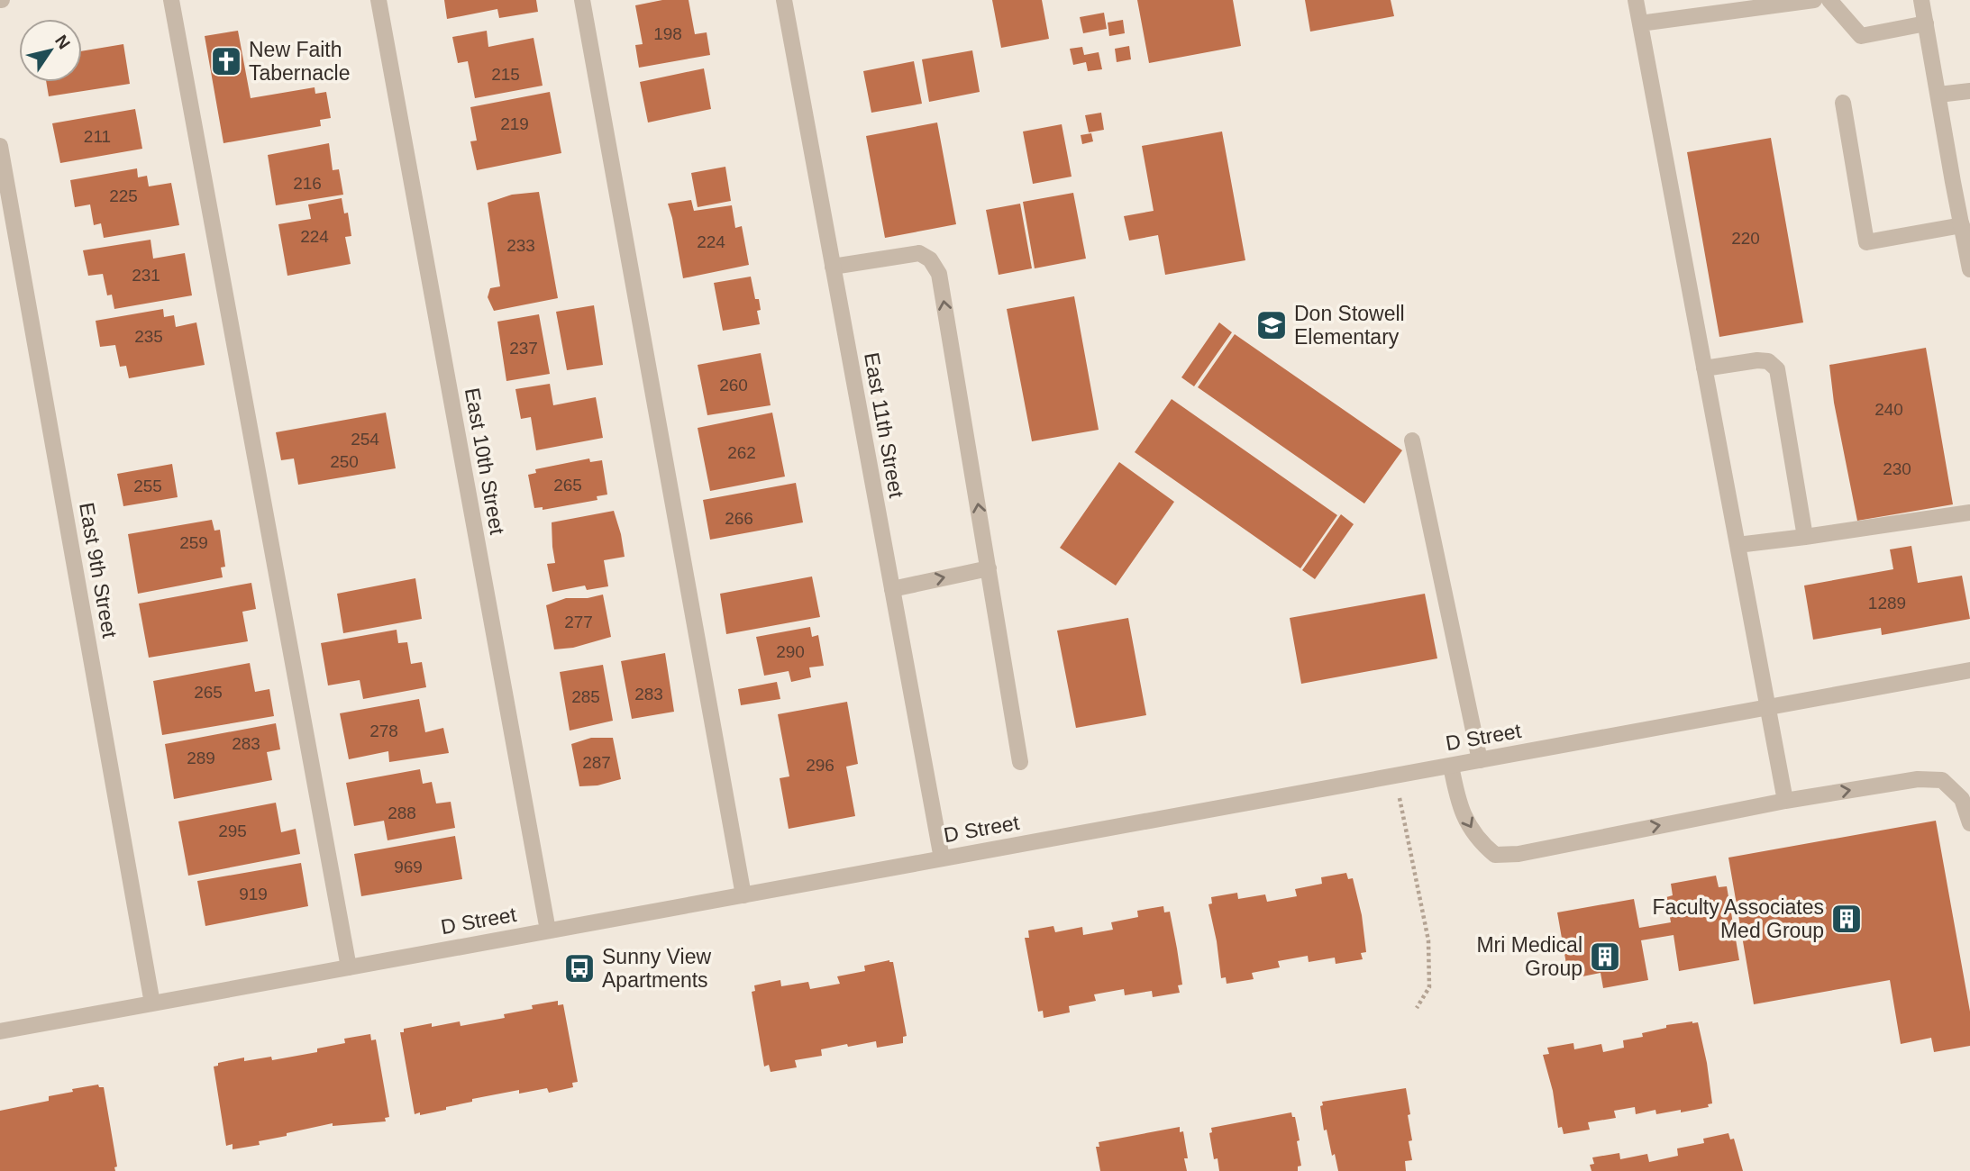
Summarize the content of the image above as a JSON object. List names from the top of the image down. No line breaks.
{"streets":{"street":["East 11th Street","East 10th Street","East 9th Street","D Street"]},"crossings":[["East 11th Street","D Street"],["East 10th Street","D Street"],["East 9th Street","D Street"]],"places":{"church":["New Faith Tabernacle"],"school or university":["Don Stowell Elementary"],"building":["Faculty Associates Med Group","Mri Medical Group"],"bus stop":["Sunny View Apartments"]},"house_numbers":["198","215","219","211","216","225","224","220","224","233","231","235","237","260","240","254","262","250","230","265","255","266","259","1289","277","290","265","283","285","278","283","289","287","296","288","295","969","919"],"north":"top right"}
